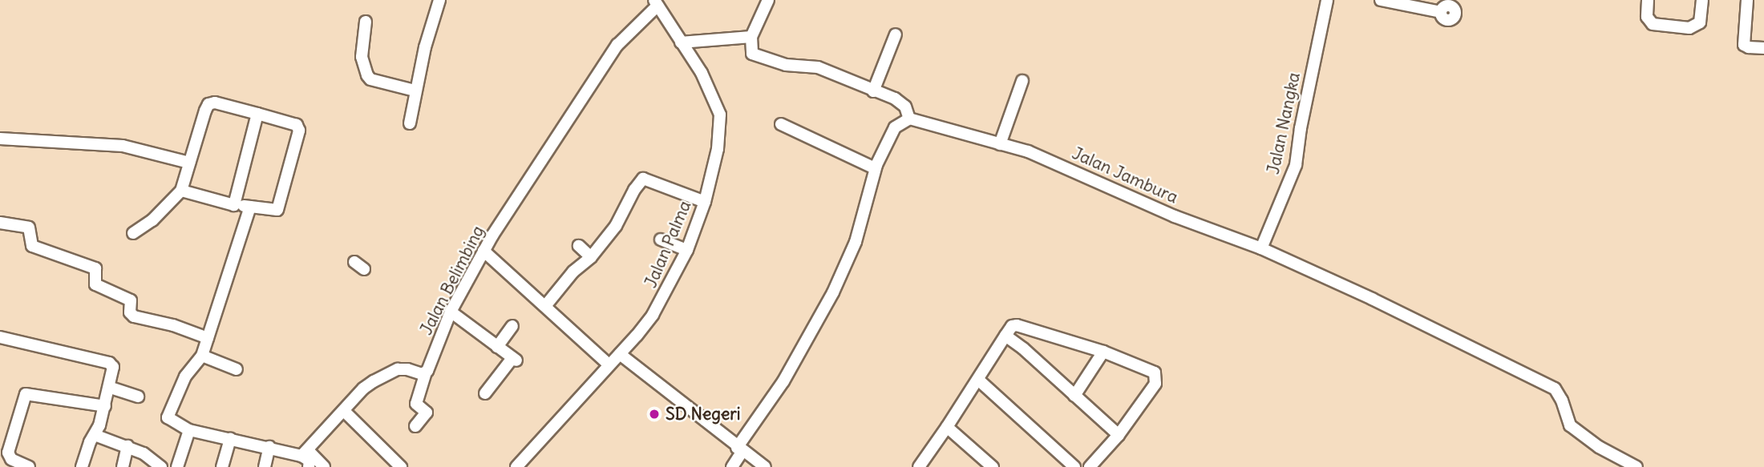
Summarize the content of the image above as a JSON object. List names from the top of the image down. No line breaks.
{"streets":{"street":["Jalan Nangka","Jalan Jambura","Jalan Palma","Jalan Belimbing"]},"crossings":[["Jalan Nangka","Jalan Jambura"],["Jalan Palma","Jalan Belimbing"]],"places":["SD Negeri"]}
